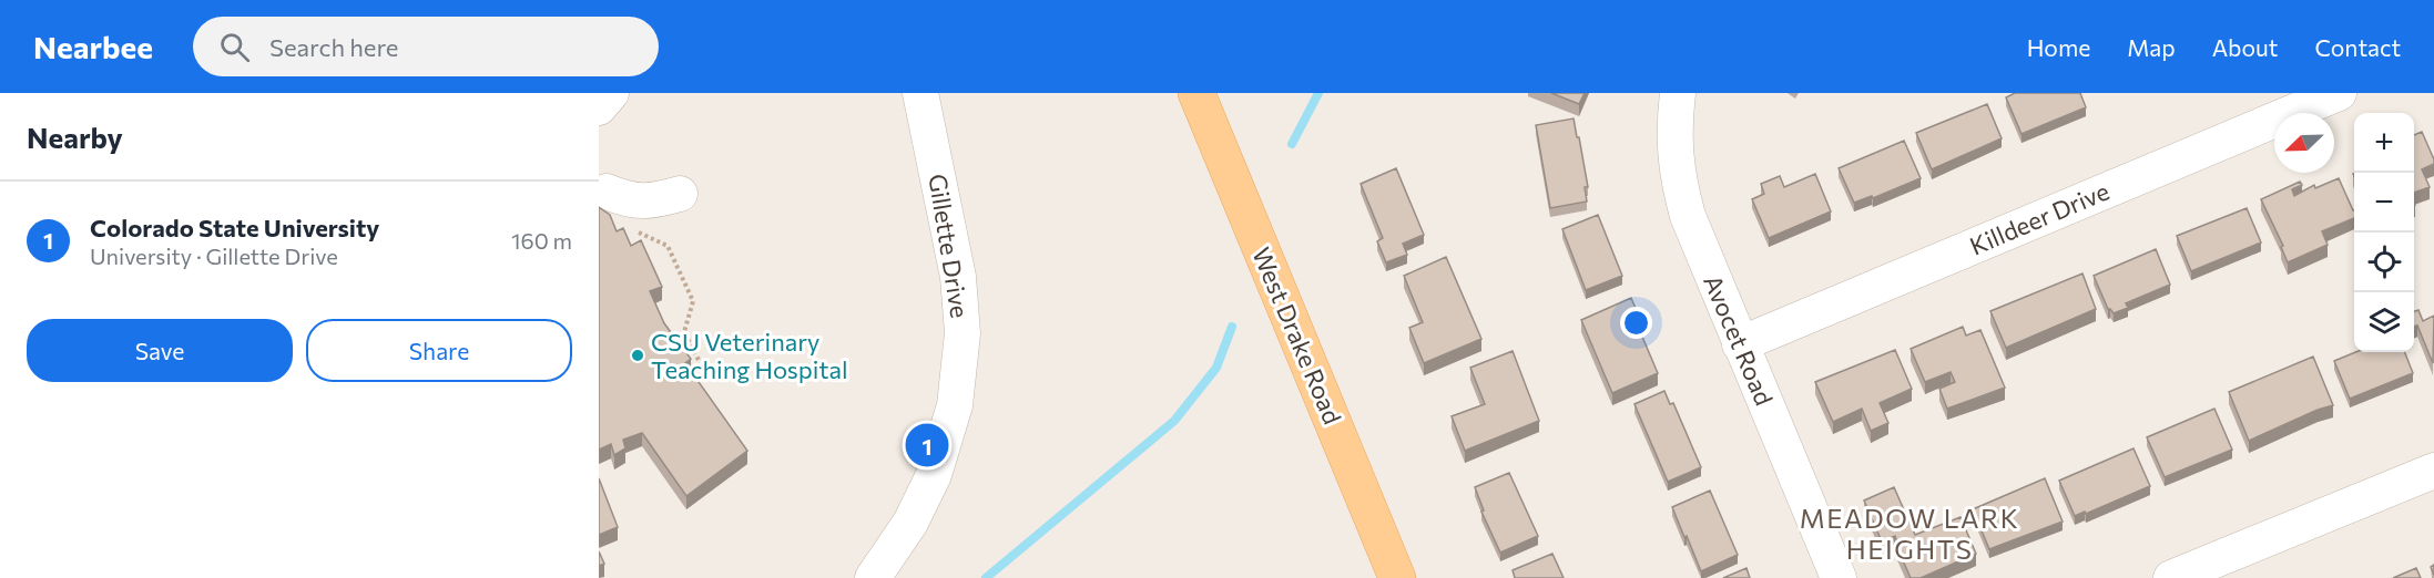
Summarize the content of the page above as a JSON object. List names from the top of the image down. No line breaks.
{"streets":{"main road":["West Drake Road"],"street":["Killdeer Drive","Gillette Drive","Avocet Road"]},"crossings":[["Killdeer Drive","Avocet Road"]],"districts":["MEADOW LARK HEIGHTS"],"places":["CSU Veterinary Teaching Hospital"],"north":"bottom left","page":{"header":"Nearbee","search":"Search here","nav":["Home","Map","About","Contact"],"heading":"Nearby","map_buttons":["+","−"],"list":[{"mark":"1","name":"Colorado State University","note":"University · Gillette Drive","value":"160 m"}],"buttons":["Save","Share"],"pins":"1"}}
